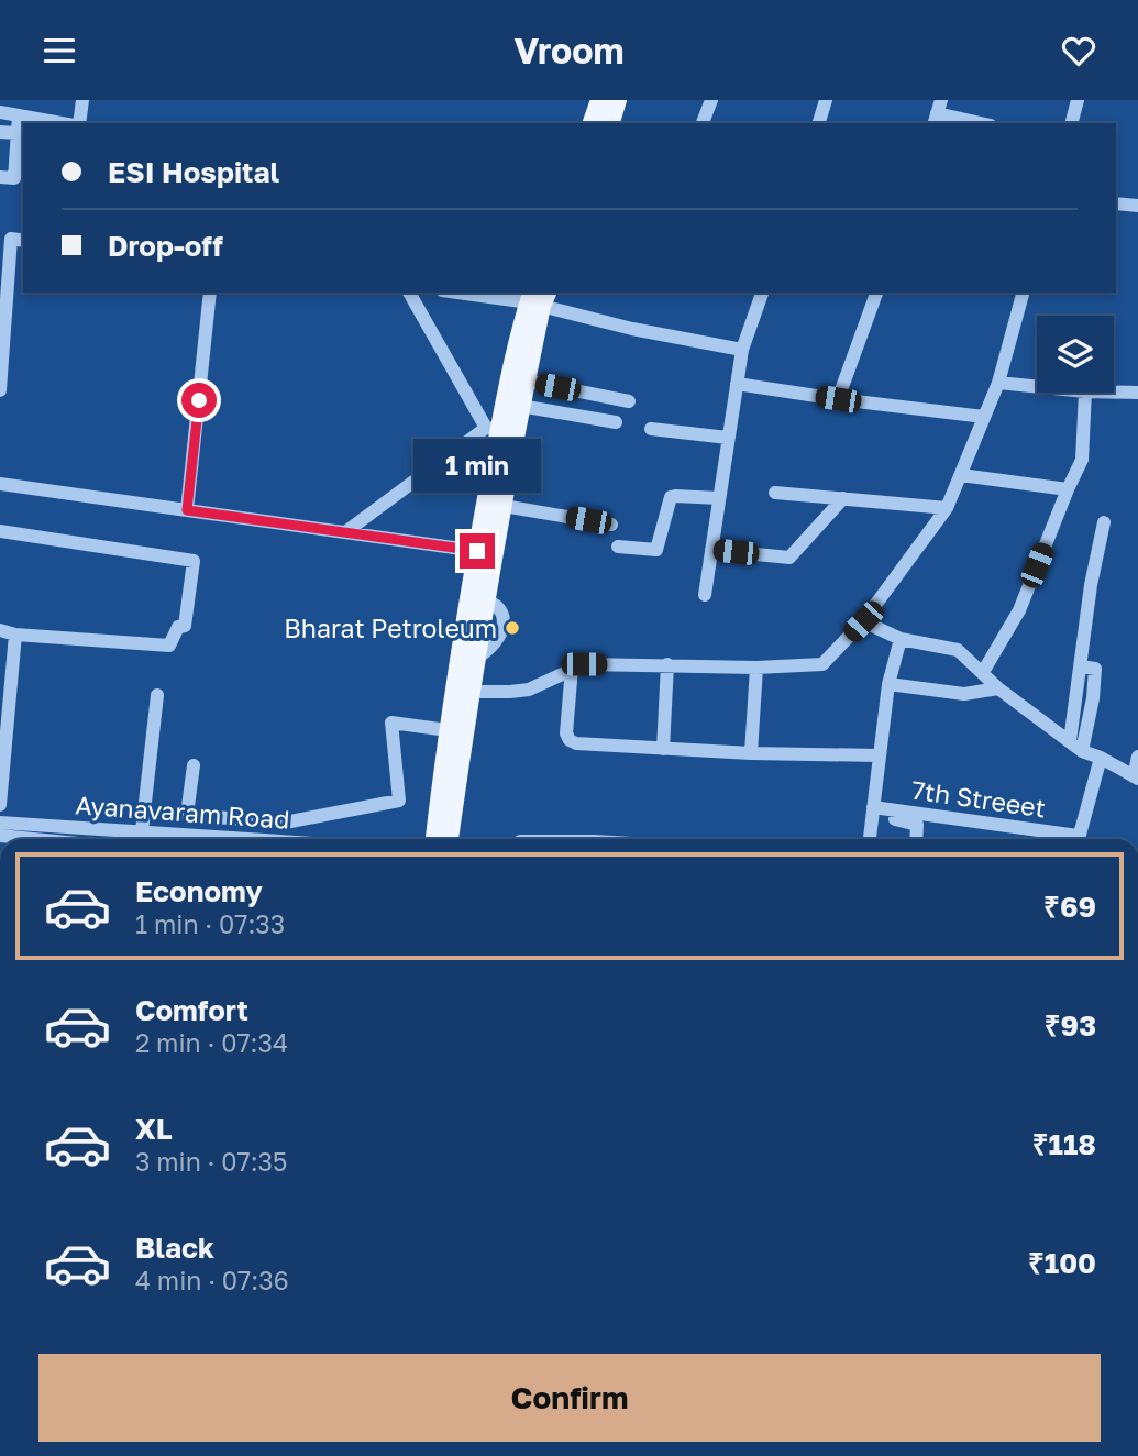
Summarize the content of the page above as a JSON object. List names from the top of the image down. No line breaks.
{"streets":{"street":["7th Streeet","Ayanavaram Road"]},"places":["Bharat Petroleum"],"page":{"header":"Vroom","banner":["ESI Hospital","Drop-off"],"bubble":"1 min","list":[{"name":"Economy","note":"1 min · 07:33","value":"₹69"},{"name":"Comfort","note":"2 min · 07:34","value":"₹93"},{"name":"XL","note":"3 min · 07:35","value":"₹118"},{"name":"Black","note":"4 min · 07:36","value":"₹100"}],"buttons":"Confirm"}}
